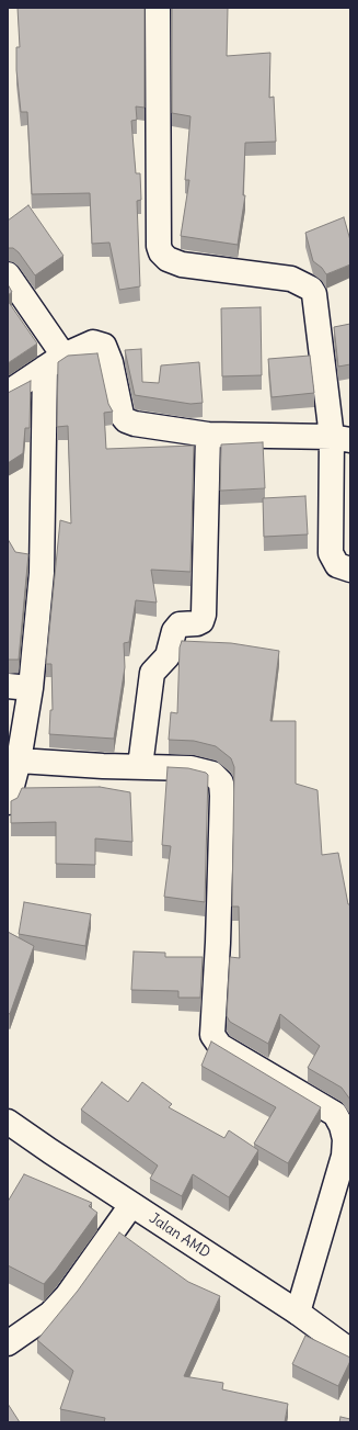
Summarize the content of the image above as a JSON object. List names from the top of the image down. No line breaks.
{"streets":{"street":["Jalan AMD"]}}
